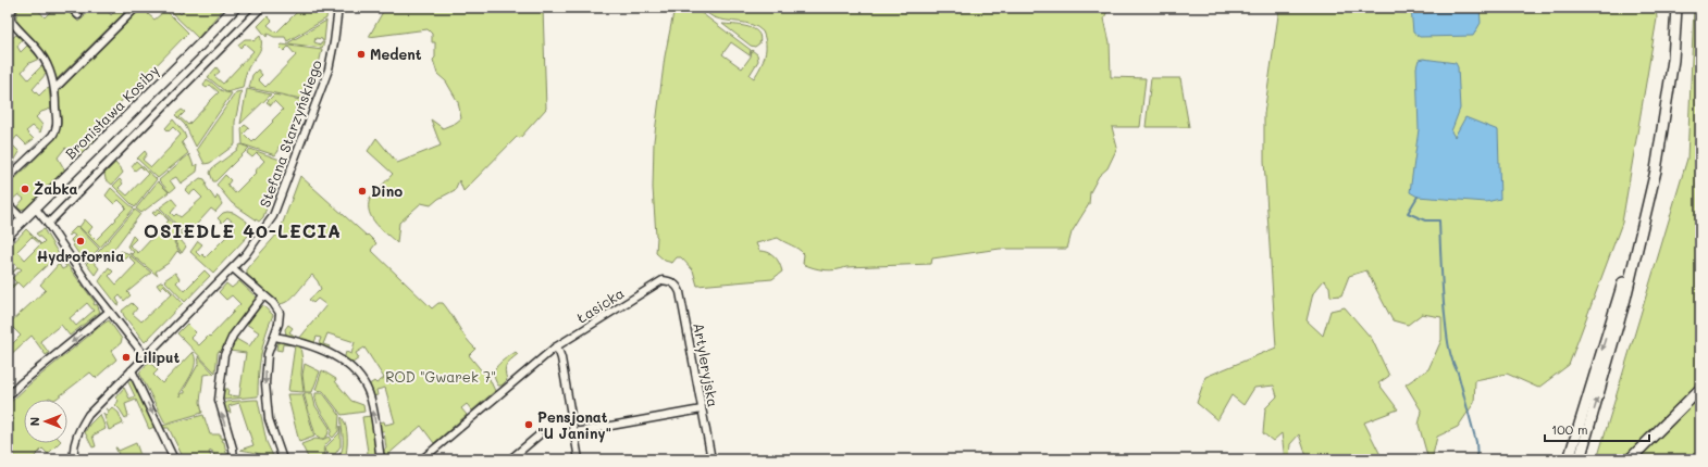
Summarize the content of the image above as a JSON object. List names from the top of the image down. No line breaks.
{"streets":{"main road":["Bronisława Kosiby"],"street":["Stefana Starzyńskiego","Łasicka","Artyleryjska"]},"crossings":[["Łasicka","Artyleryjska"]],"districts":["OSIEDLE 40-LECIA"],"parks":["ROD \"Gwarek 7\""],"places":["Medent","Żabka","Dino","Hydrofornia","Liliput","Pensjonat \"U Janiny\""],"scale_bar":"100 m","north":"left"}
